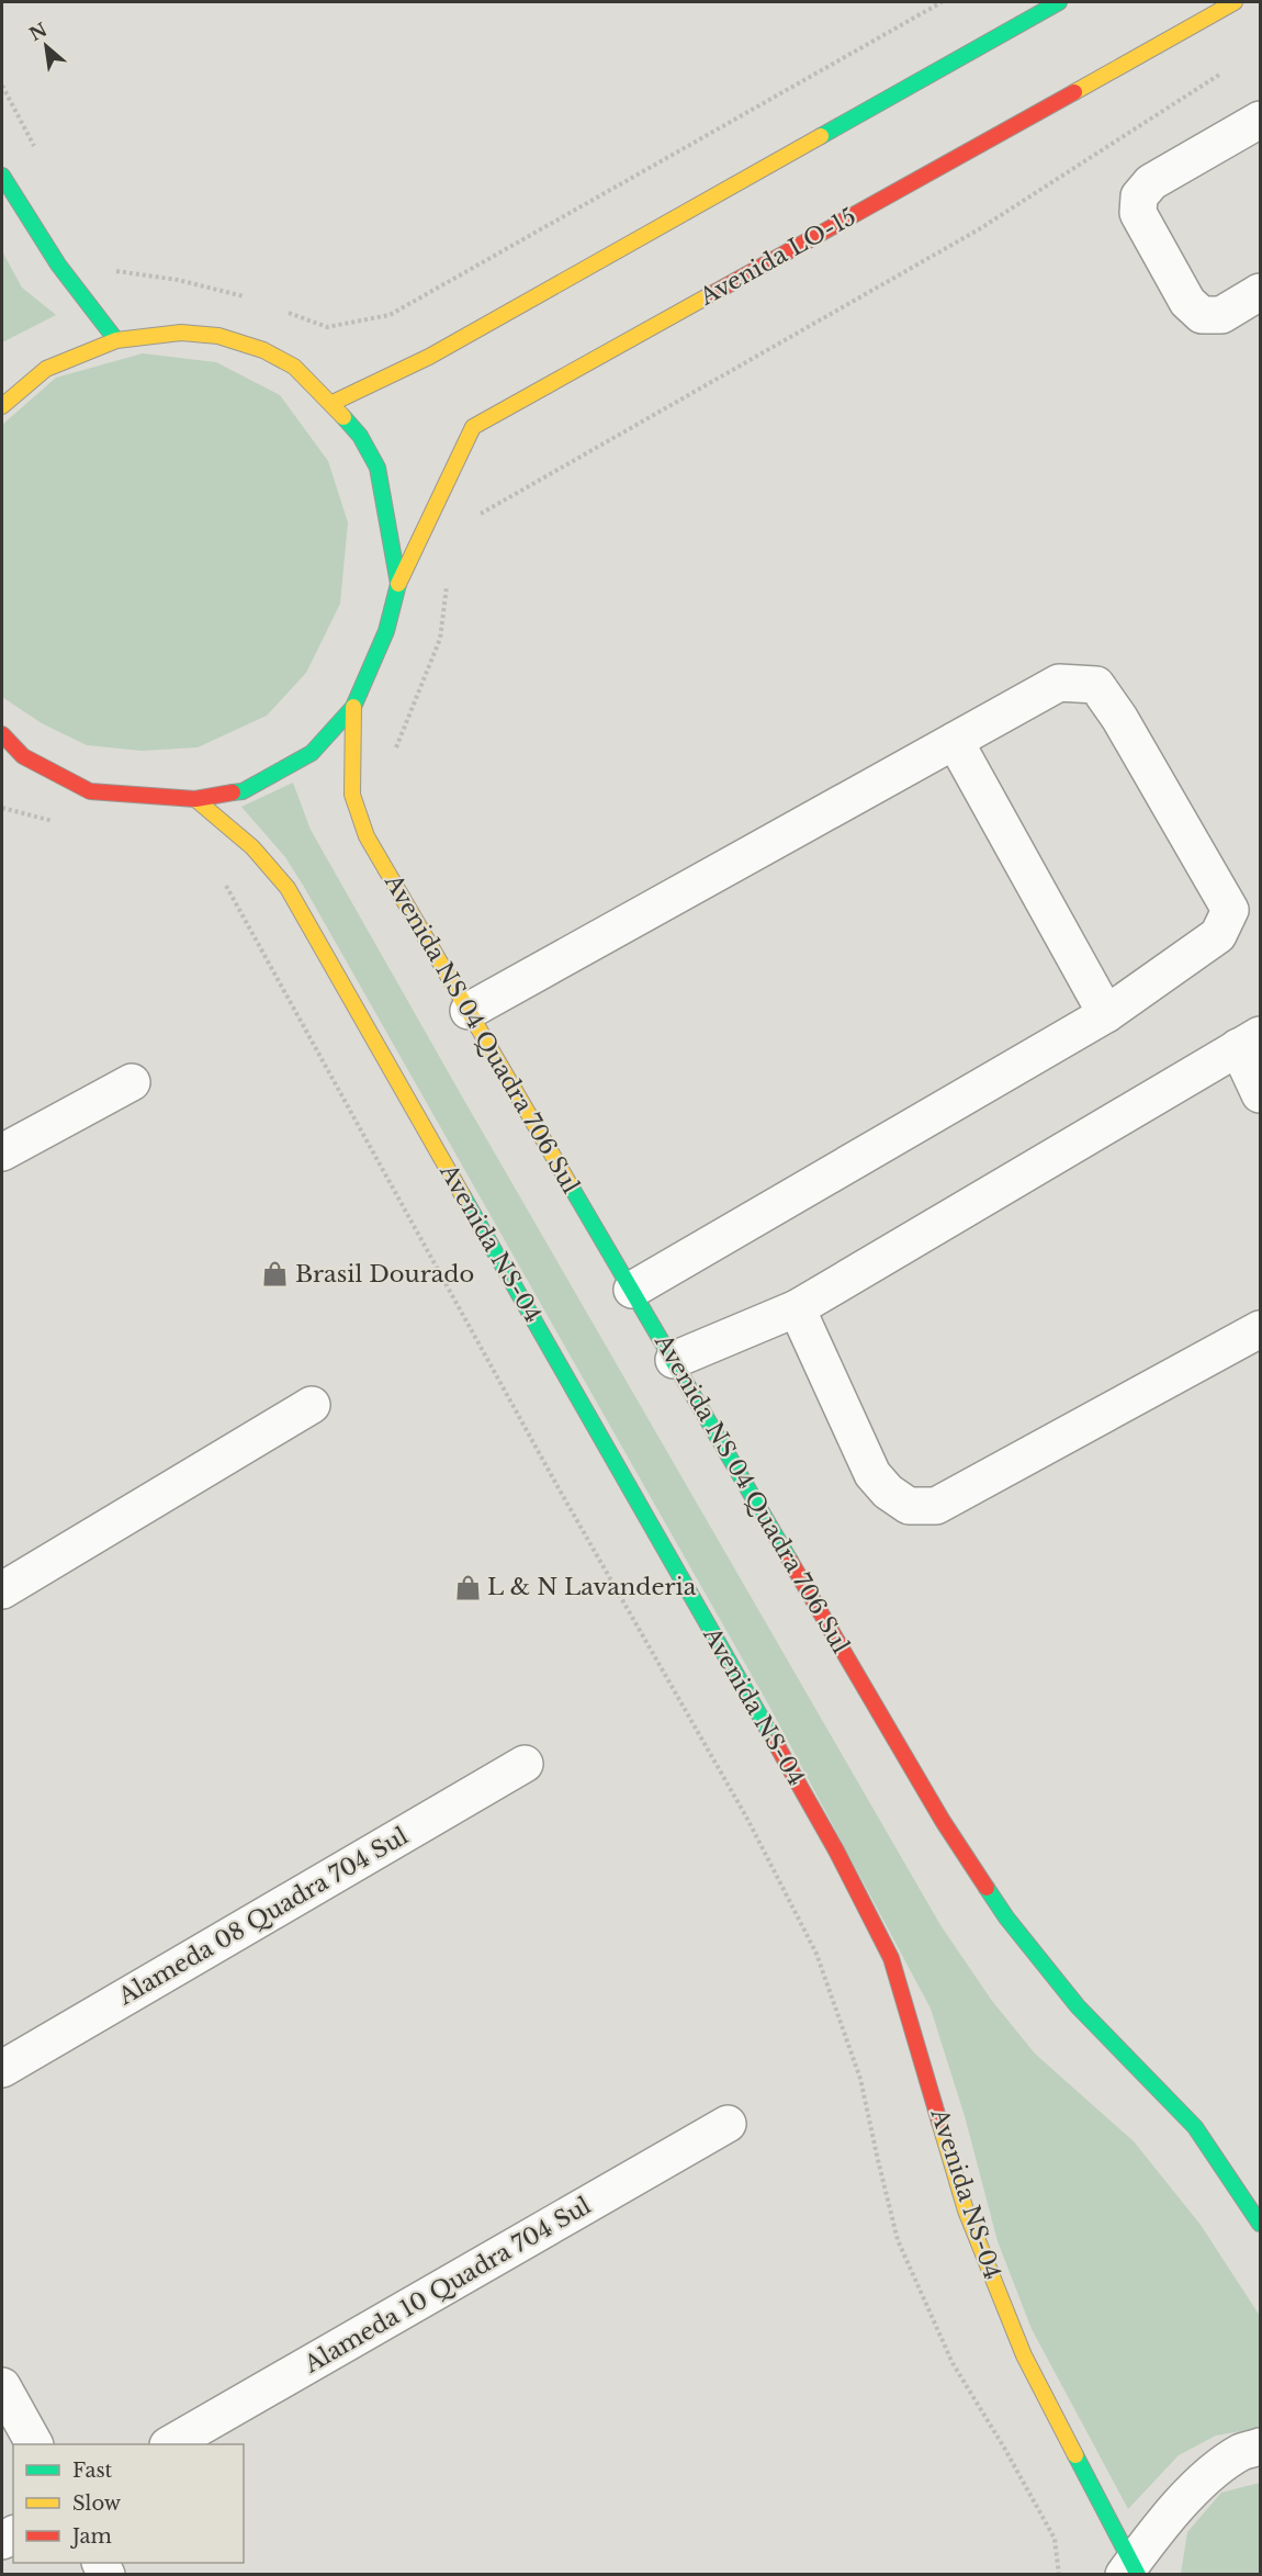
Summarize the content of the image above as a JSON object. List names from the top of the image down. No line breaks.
{"streets":{"street":["Avenida LO-15","Avenida NS 04 Quadra 706 Sul","Avenida NS-04","Alameda 08 Quadra 704 Sul","Alameda 10 Quadra 704 Sul"]},"places":{"shop":["Brasil Dourado","L & N Lavanderia"]},"legend":["Fast","Slow","Jam"],"north":"top left"}
